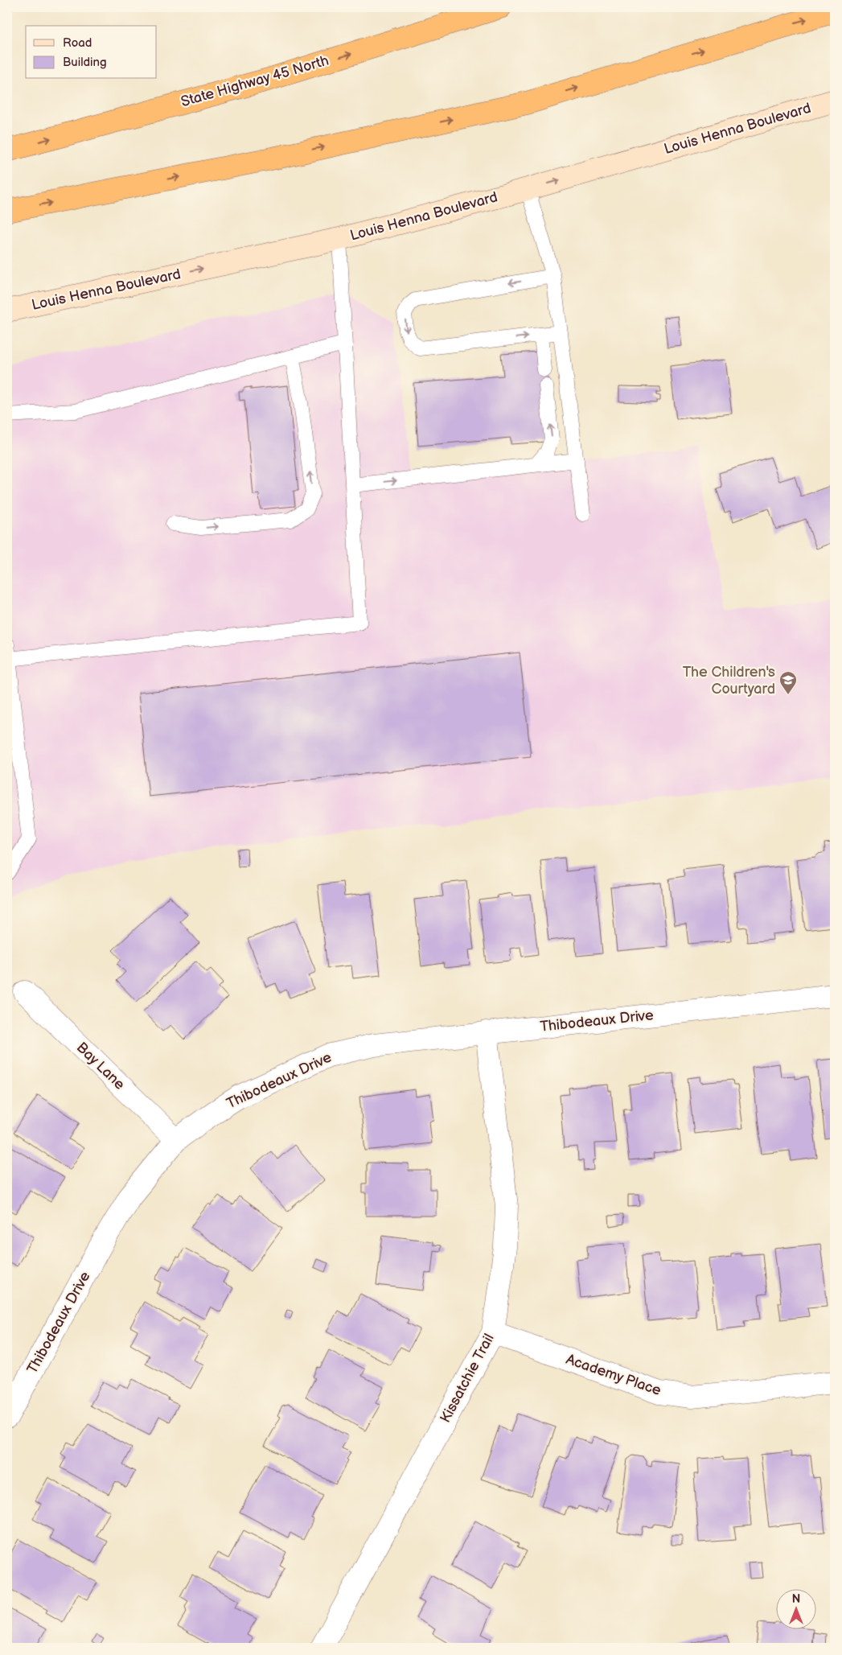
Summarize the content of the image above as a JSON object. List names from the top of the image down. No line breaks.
{"streets":{"highway":["State Highway 45 North"],"main road":["Louis Henna Boulevard"],"street":["Thibodeaux Drive","Bay Lane","Academy Place","Kissatchie Trail"]},"crossings":[["Thibodeaux Drive","Bay Lane"],["Thibodeaux Drive","Kissatchie Trail"],["Academy Place","Kissatchie Trail"]],"one_way":["Louis Henna Boulevard"],"places":{"school or university":["The Children's Courtyard"]},"legend":["Road","Building"],"north":"top"}
